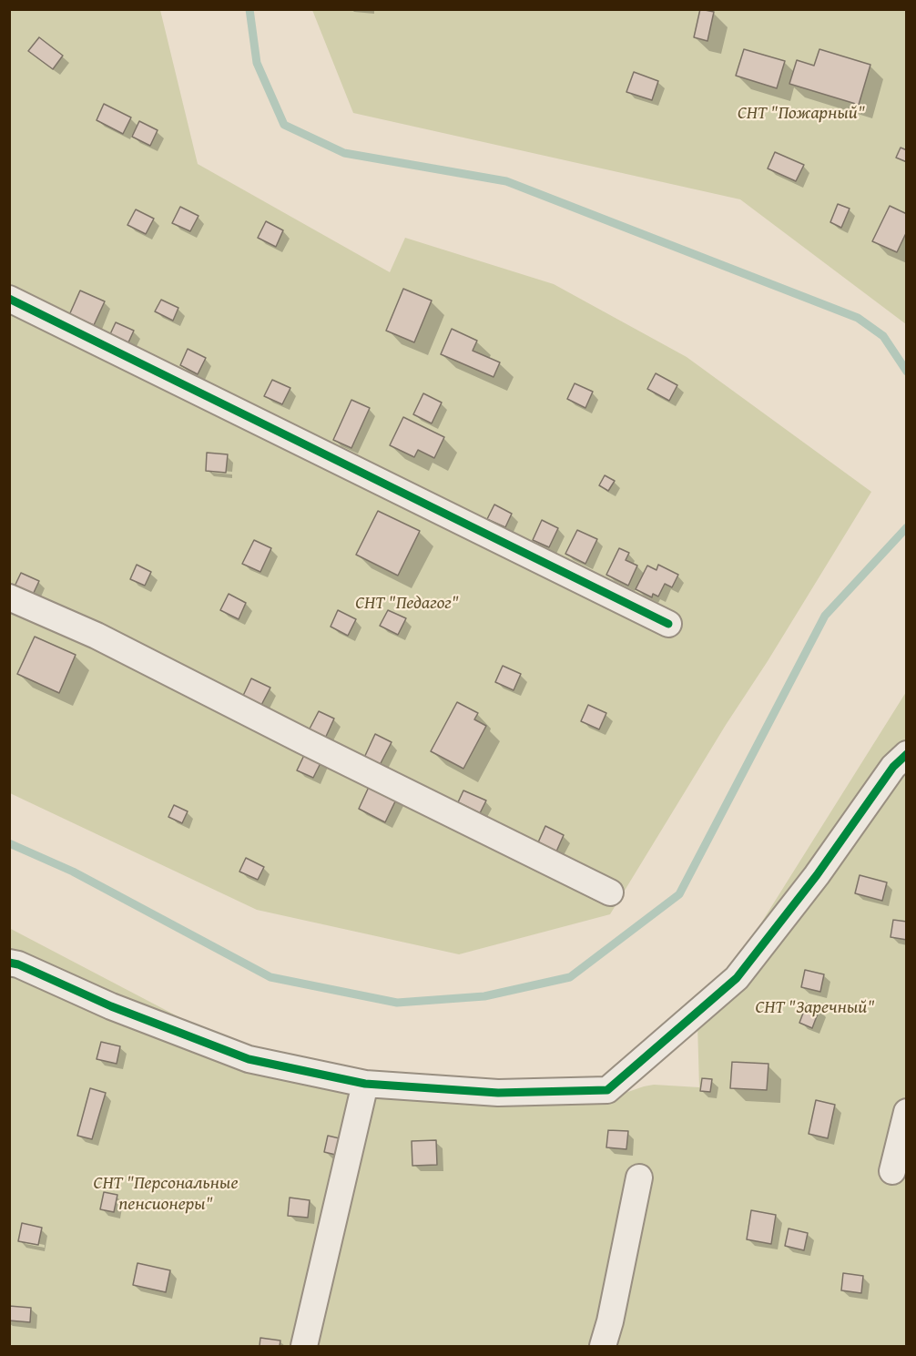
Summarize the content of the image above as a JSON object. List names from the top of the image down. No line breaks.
{"parks":["СНТ \"Пожарный\"","СНТ \"Педагог\"","СНТ \"Заречный\"","СНТ \"Персональные пенсионеры\""]}
